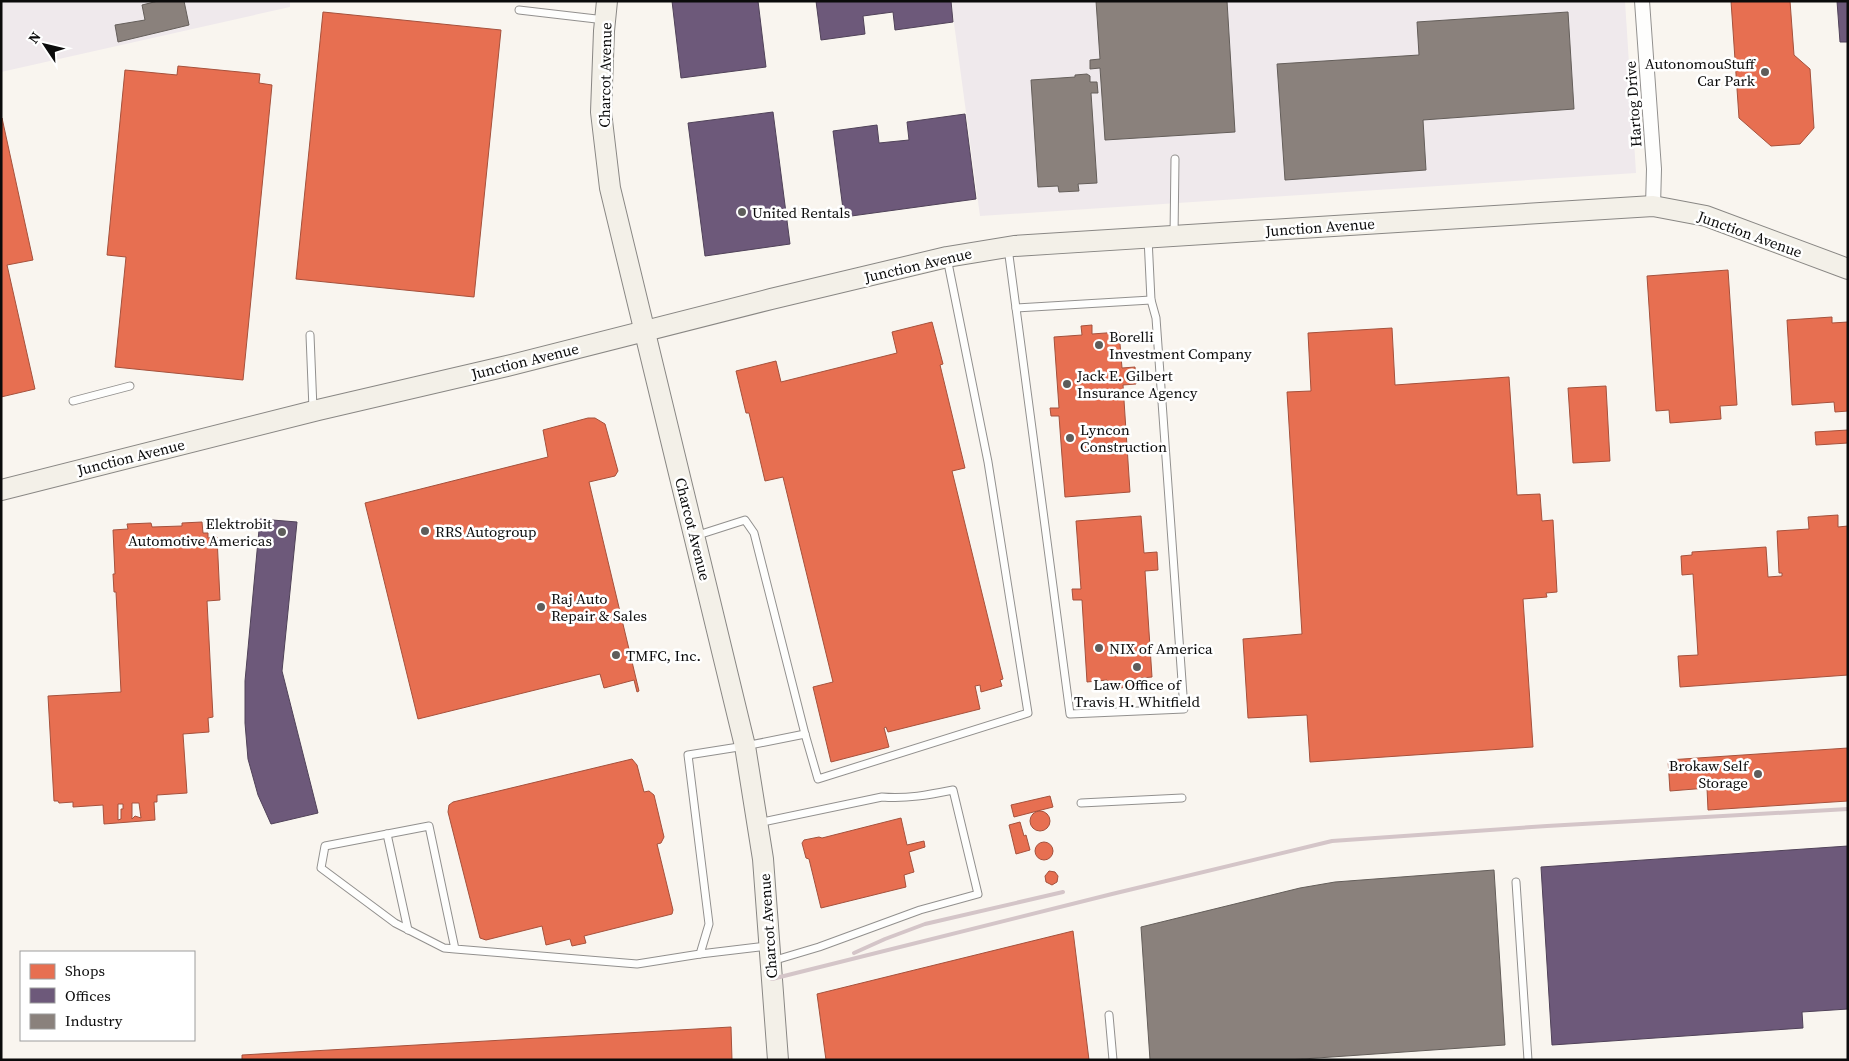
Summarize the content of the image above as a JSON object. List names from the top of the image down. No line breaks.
{"streets":{"street":["Charcot Avenue","Hartog Drive","Junction Avenue"]},"crossings":[["Charcot Avenue","Junction Avenue"],["Hartog Drive","Junction Avenue"]],"places":["AutonomouStuff Car Park","United Rentals","Borelli Investment Company","Jack E. Gilbert Insurance Agency","Lyncon Construction","RRS Autogroup","Elektrobit Automotive Americas","Raj Auto Repair & Sales","NIX of America","TMFC, Inc.","Law Office of Travis H. Whitfield","Brokaw Self Storage"],"legend":["Shops","Offices","Industry"],"north":"top left"}
